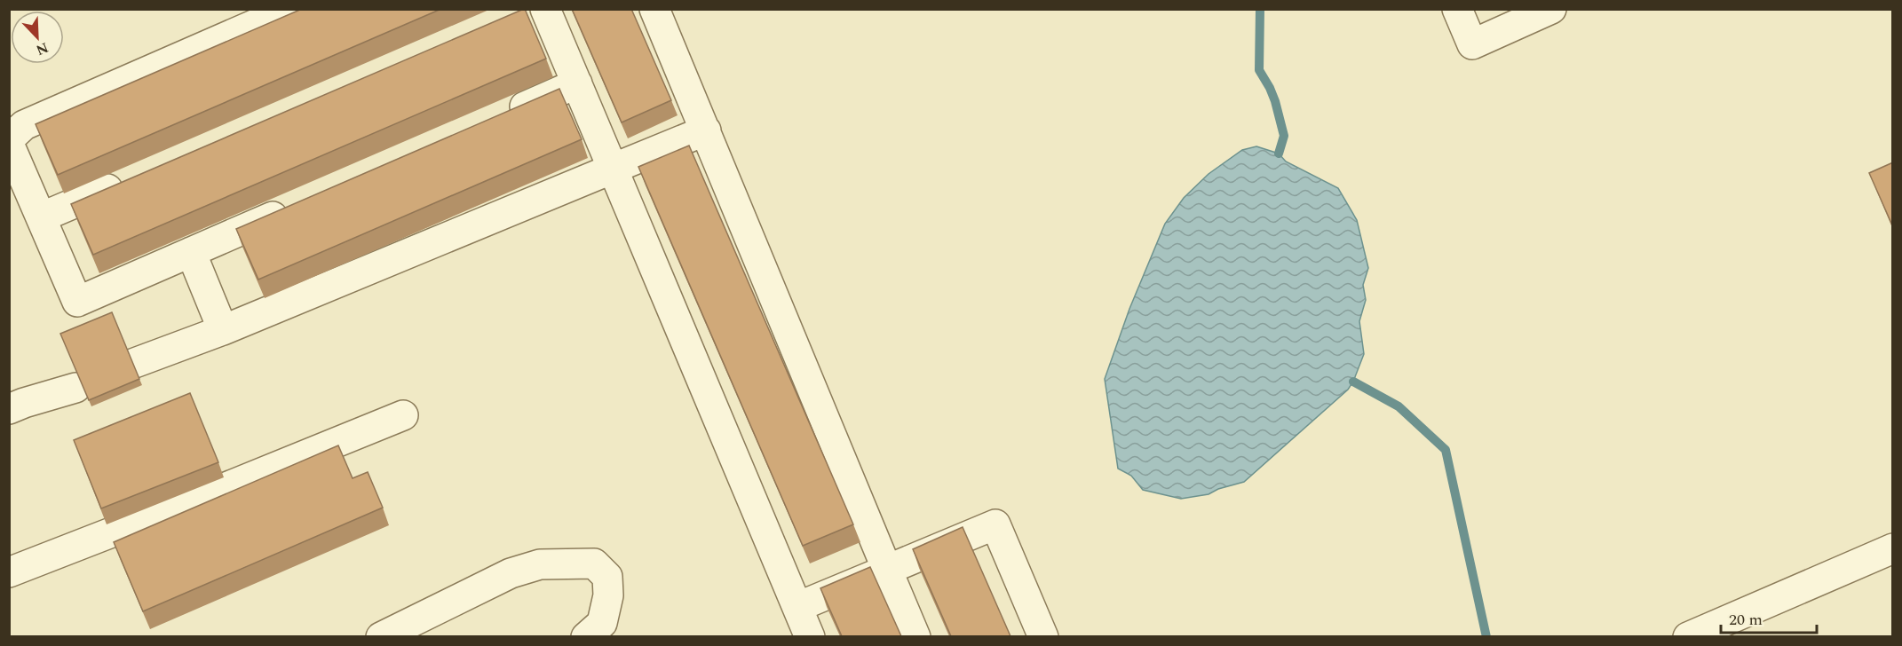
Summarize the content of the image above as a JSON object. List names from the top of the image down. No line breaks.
{"scale_bar":"20 m","north":"bottom right"}
